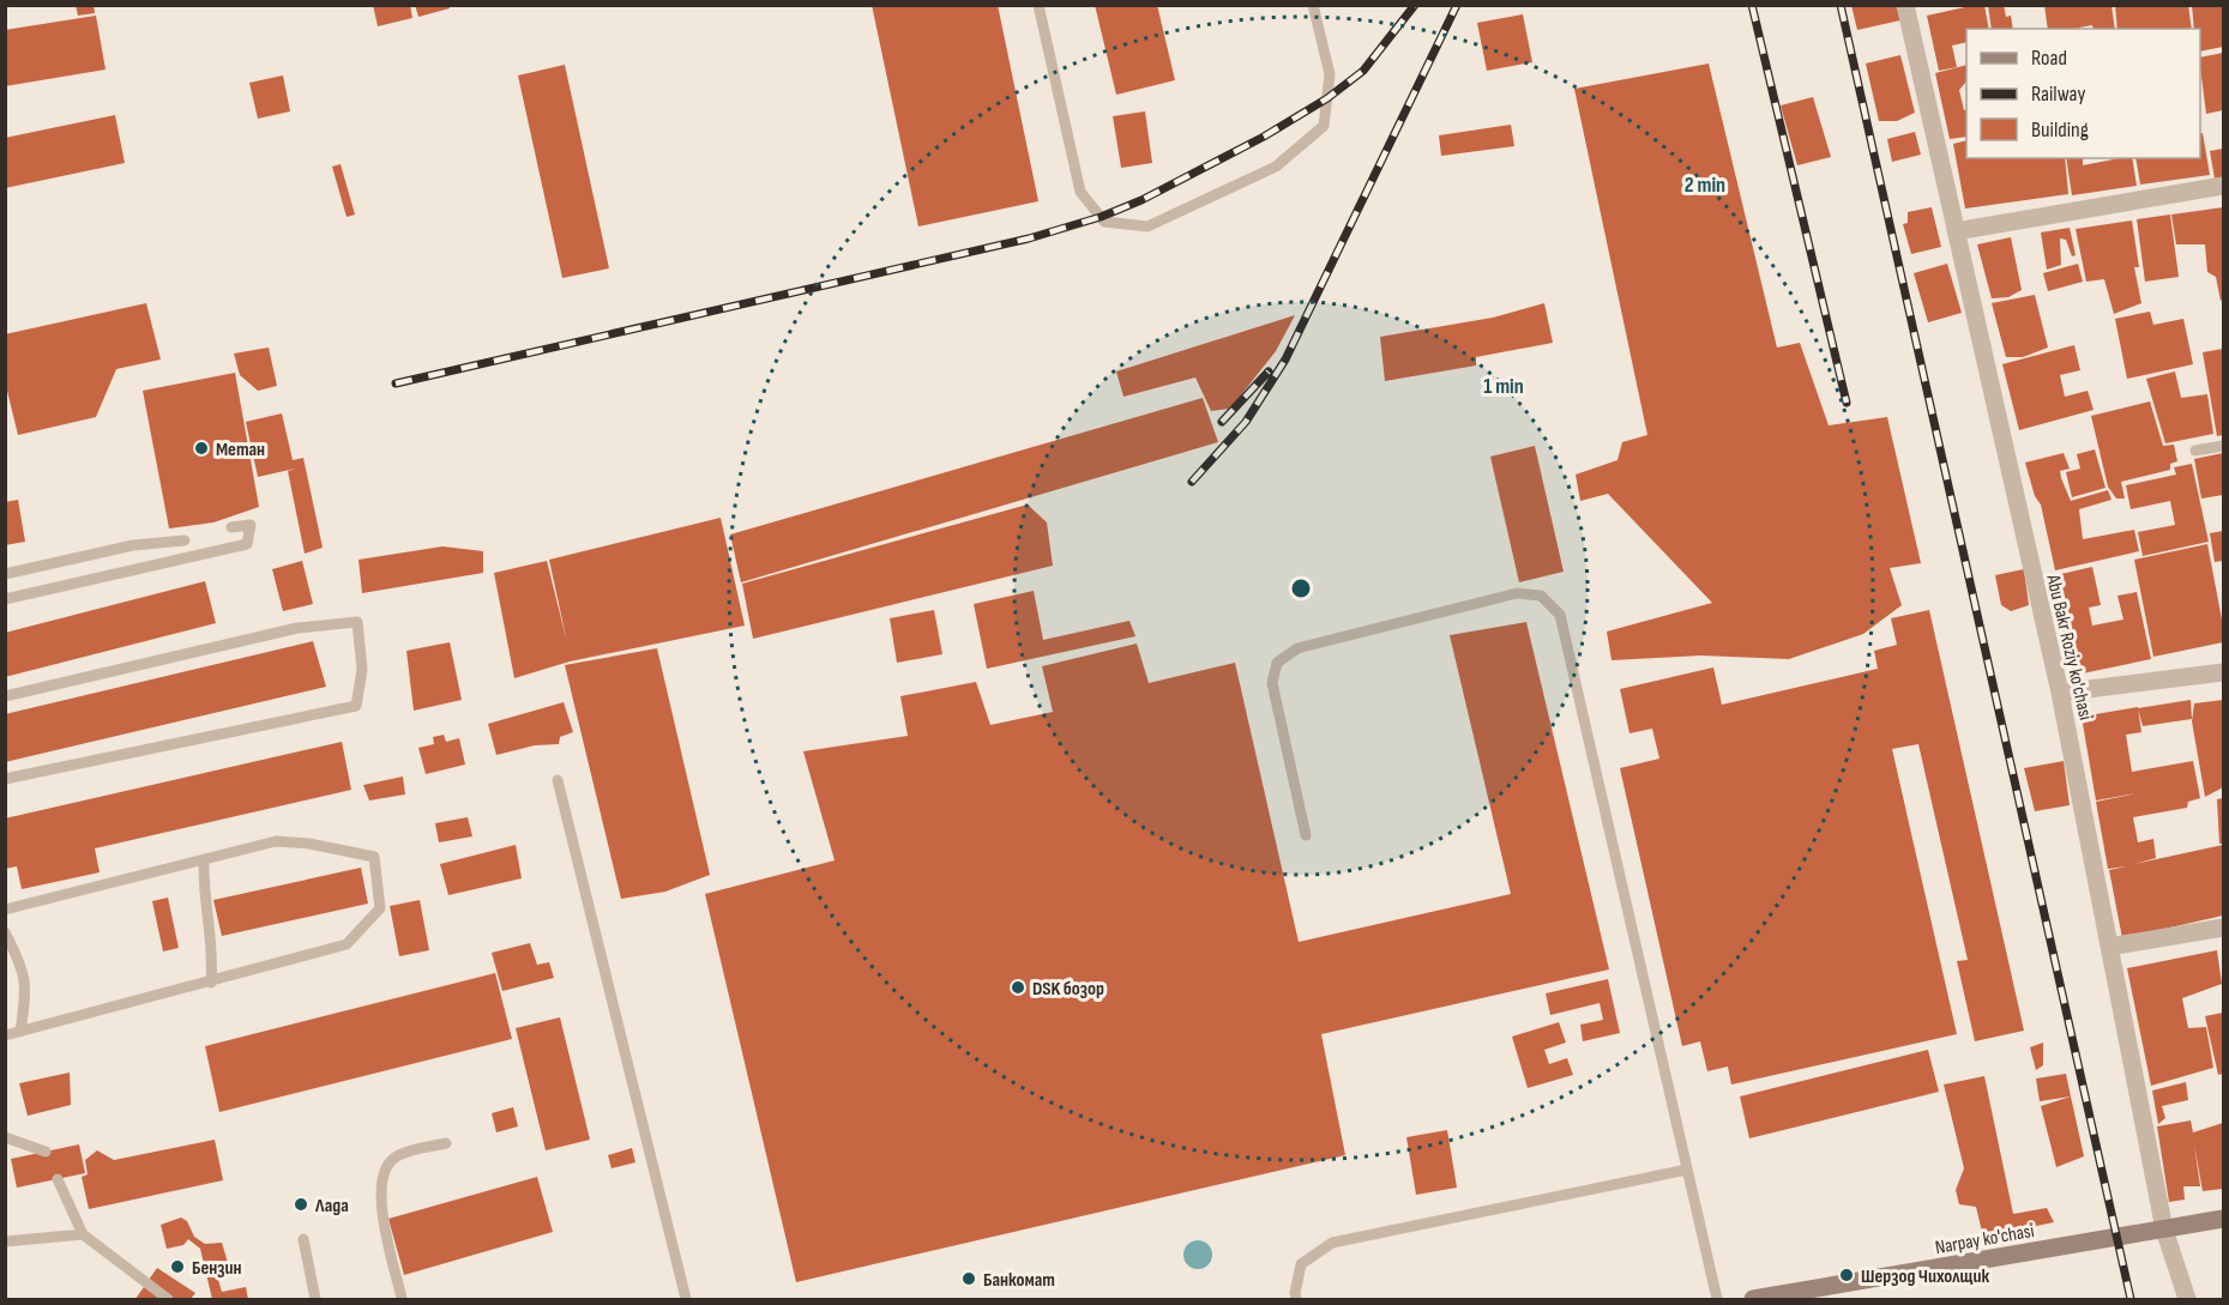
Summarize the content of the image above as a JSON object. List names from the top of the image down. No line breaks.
{"streets":{"main road":["Narpay ko'chasi"],"street":["Abu Bakr Roziy ko'chasi"]},"crossings":[["Abu Bakr Roziy ko'chasi","Narpay ko'chasi"]],"places":["Метан","DSK бозор","Лада","Бензин","Шерзод Чихолщик","Банкомат"],"legend":["Road","Railway","Building"],"rings":["2 min","1 min"]}
